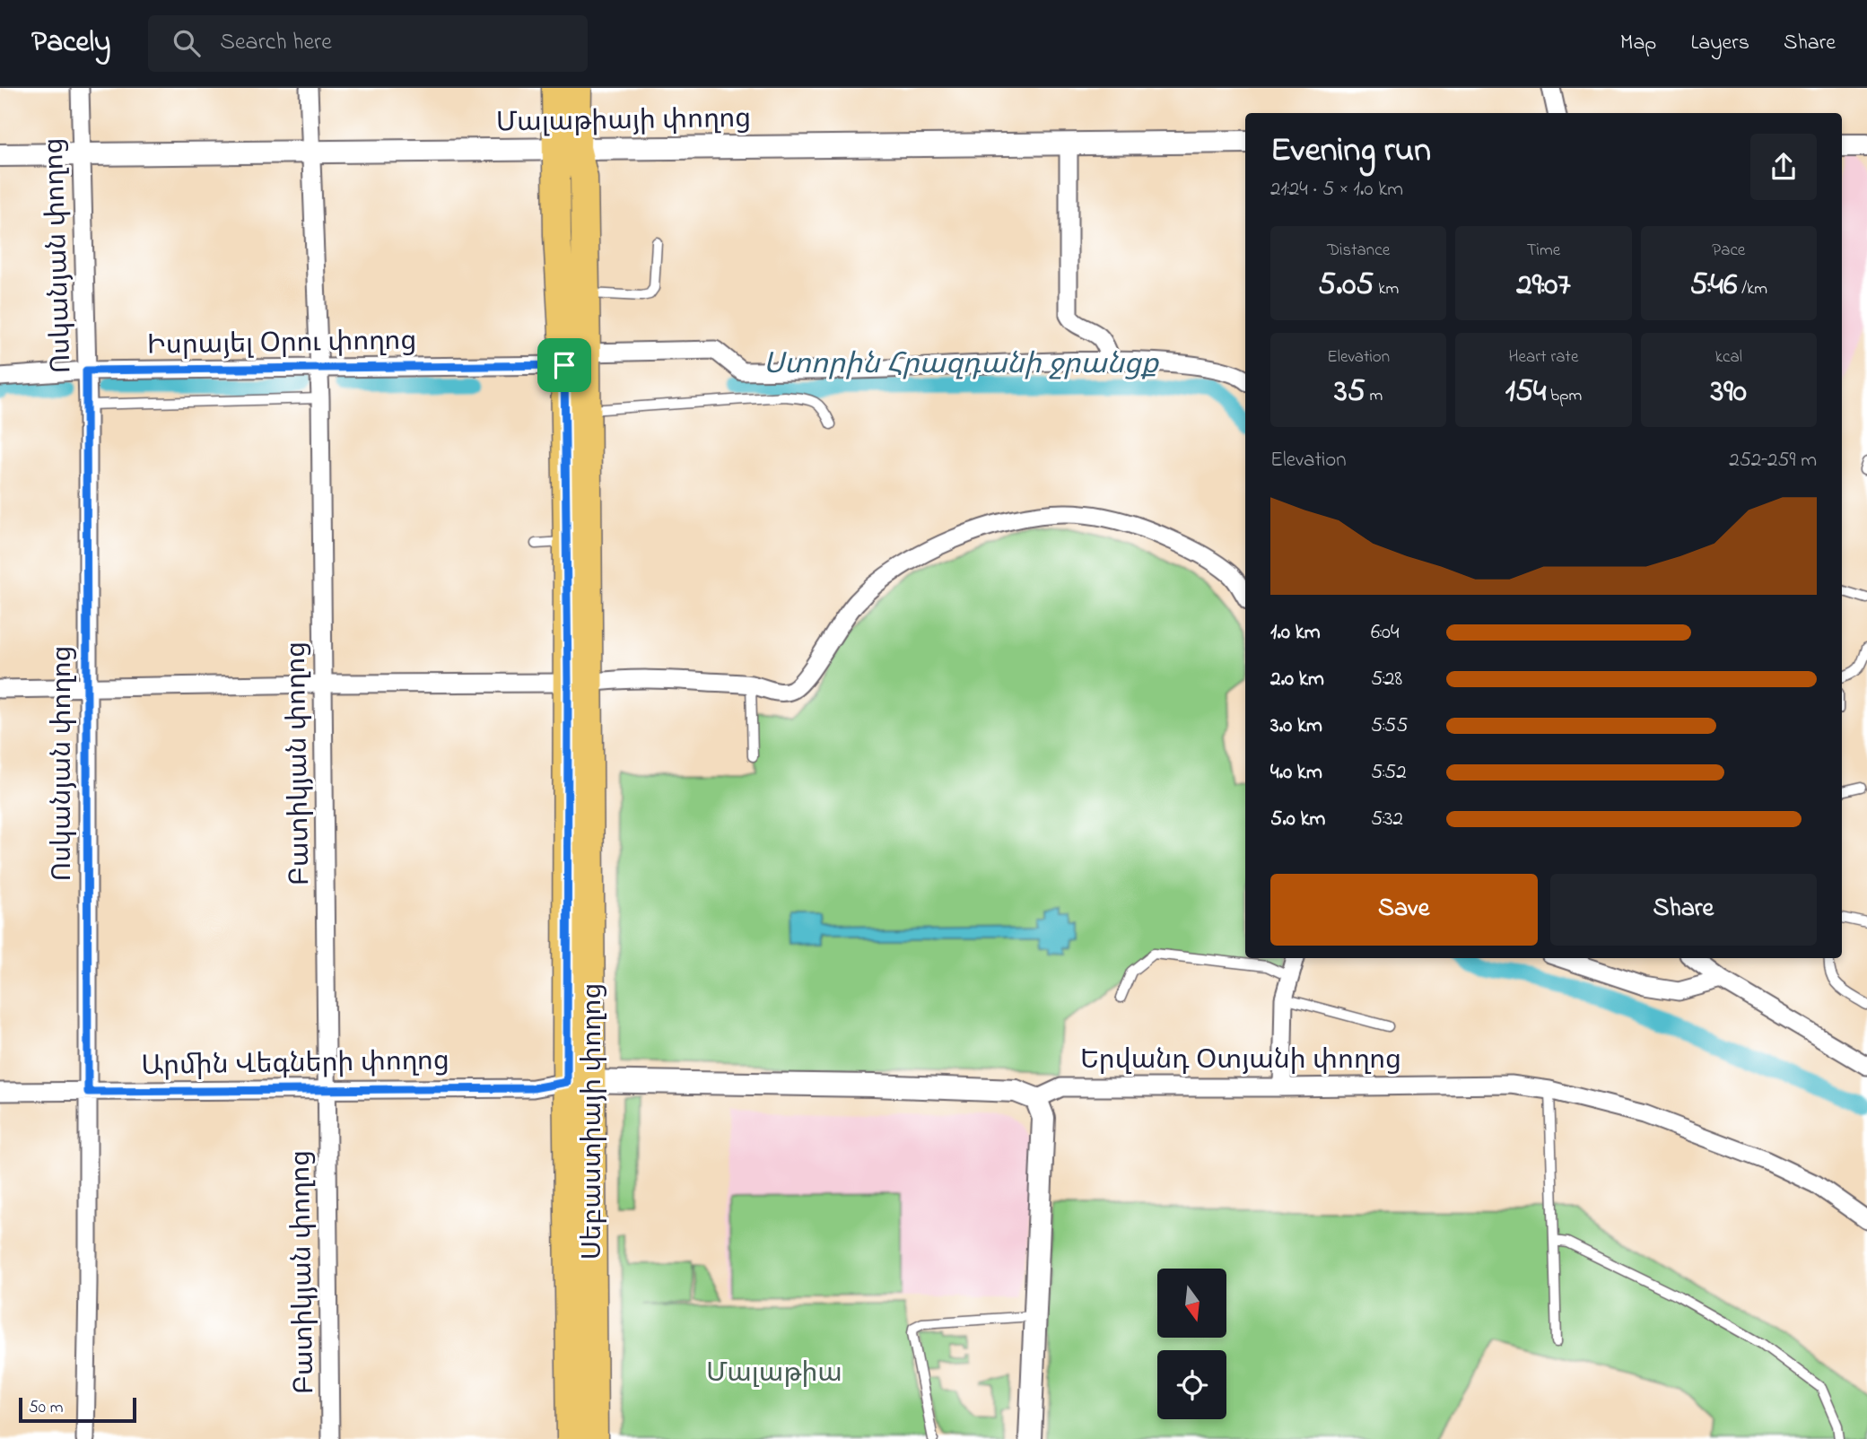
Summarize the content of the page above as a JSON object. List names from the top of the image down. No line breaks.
{"streets":{"main road":["Սեբաստիայի փողոց"],"street":["Մալաթիայի փողոց","Ոսկանյան փողոց","Իսրայել Օրու փողոց","Բատիկյան փողոց","Երվանդ Օտյանի փողոց","Արմին Վեգների փողոց"]},"crossings":[["Մալաթիայի փողոց","Ոսկանյան փողոց"],["Մալաթիայի փողոց","Բատիկյան փողոց"],["Մալաթիայի փողոց","Սեբաստիայի փողոց"],["Ոսկանյան փողոց","Իսրայել Օրու փողոց"],["Ոսկանյան փողոց","Արմին Վեգների փողոց"],["Իսրայել Օրու փողոց","Բատիկյան փողոց"],["Իսրայել Օրու փողոց","Սեբաստիայի փողոց"],["Բատիկյան փողոց","Արմին Վեգների փողոց"],["Արմին Վեգների փողոց","Սեբաստիայի փողոց"]],"water":["Ստորին Հրազդանի ջրանցք"],"parks":["Մալաթիա"],"scale_bar":"50 m","north":"bottom","page":{"header":"Pacely","search":"Search here","nav":["Map","Layers","Share"],"heading":["Evening run","21:24 · 5 × 1.0 km"],"stats":[["Distance","5.05 km"],["Time","29:07"],["Pace","5:46 /km"],["Elevation","35 m"],["Heart rate","154 bpm"],["kcal","390"]],"chart":["Elevation","252–259 m"],"list":[{"name":"1.0 km","note":"6:04"},{"name":"2.0 km","note":"5:28"},{"name":"3.0 km","note":"5:55"},{"name":"4.0 km","note":"5:52"},{"name":"5.0 km","note":"5:32"}],"buttons":["Save","Share"],"scale":"50 m"}}
